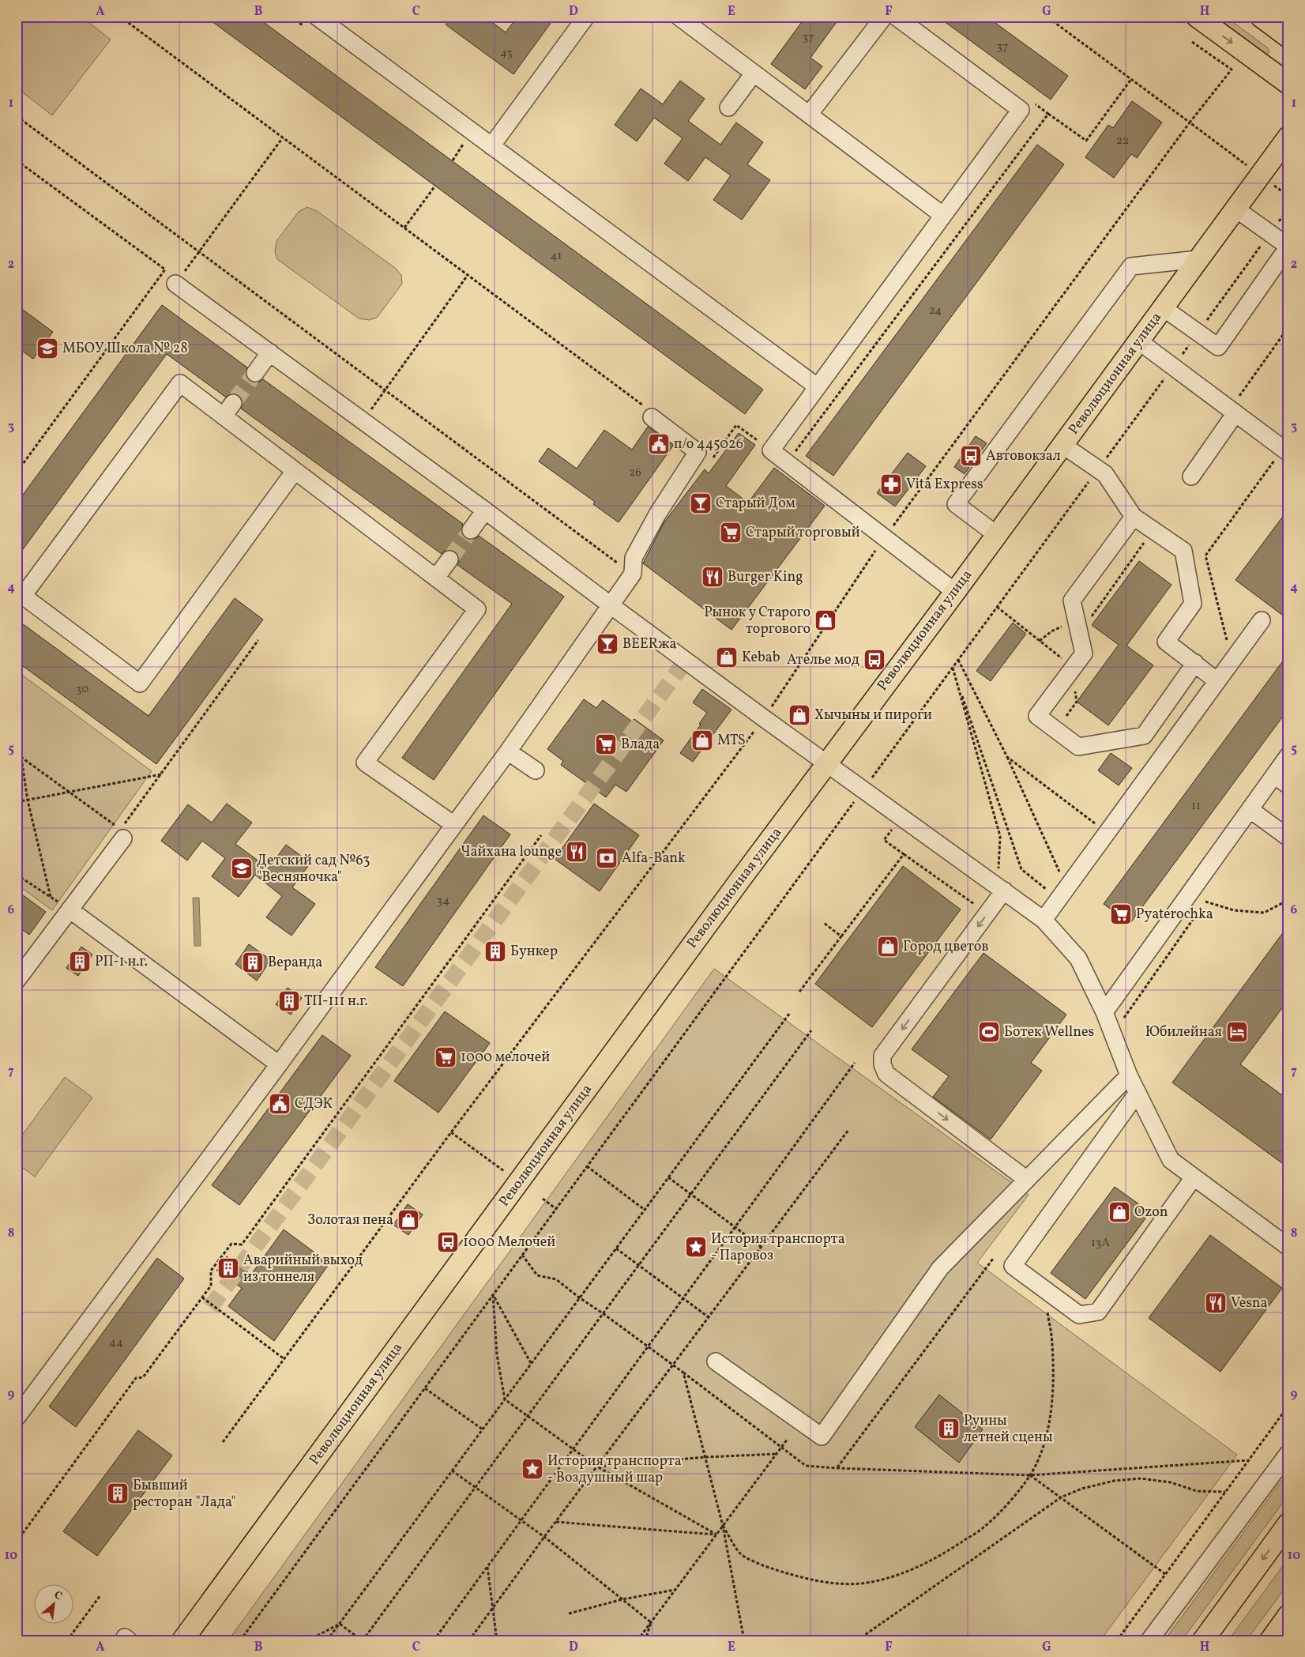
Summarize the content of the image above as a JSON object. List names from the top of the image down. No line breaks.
{"streets":{"main road":["Революционная улица"]},"places":{"school or university":["МБОУ Школа № 28","Детский сад №63 \"Весняночка\""],"public building":["п/о 445026","СДЭК"],"bus stop":["Автовокзал","Ателье мод","1000 Мелочей"],"pharmacy":["Vita Express"],"bar":["Старый Дом","BEERжа"],"supermarket":["Старый торговый","Влада","Pyaterochka","1000 мелочей"],"restaurant":["Burger King","Чайхана lounge","Vesna"],"shop":["Рынок у Старого торгового","Kebab","Хычыны и пироги","MTS","Город цветов","Ozon","Золотая пена"],"bank":["Alfa-Bank"],"building":["Бункер","РП-1 н.г.","Веранда","ТП-111 н.г.","Аварийный выход из тоннеля","Руины летней сцены","Бывший ресторан \"Лада\""],"sports":["Ботек Wellnes"],"hotel":["Юбилейная"],"place":["История транспорта - Паровоз","История транспорта - Воздушный шар"]},"house_numbers":["37","37","43","22","41","24","26","30","11","34","13А","44"],"north":"top right","grid":{"columns":["A","B","C","D","E","F","G","H"],"rows":["1","2","3","4","5","6","7","8","9","10"]}}
